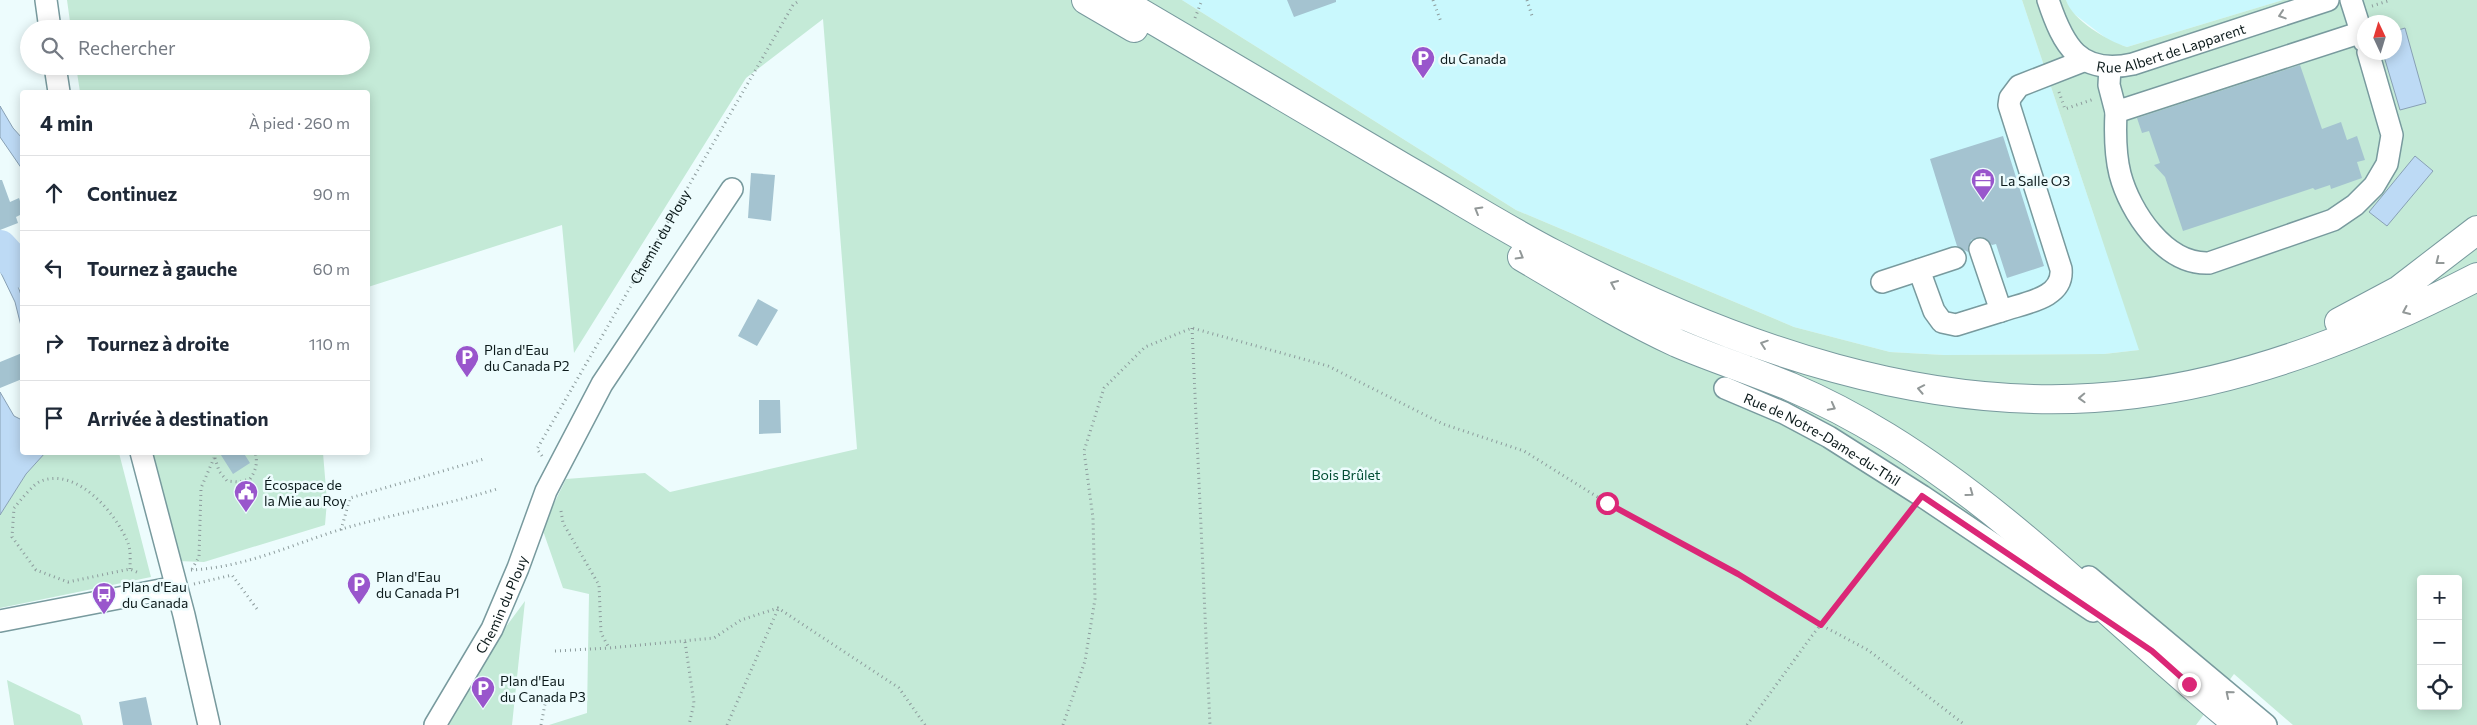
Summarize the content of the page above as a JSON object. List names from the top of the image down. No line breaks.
{"streets":{"main road":["Rue de Notre-Dame-du-Thil"],"street":["Rue Albert de Lapparent","Chemin du Plouy"]},"parks":["Bois Brûlet"],"places":{"parking":["du Canada","Plan d'Eau du Canada P2","Plan d'Eau du Canada P1","Plan d'Eau du Canada P3"],"office":["La Salle O3"],"public building":["Écospace de la Mie au Roy"],"bus stop":["Plan d'Eau du Canada"]},"north":"top","page":{"search":"Rechercher","heading":["4 min","À pied · 260 m"],"list":[["Continuez","90 m"],["Tournez à gauche","60 m"],["Tournez à droite","110 m"],"Arrivée à destination"],"map_buttons":["+","−"]}}
